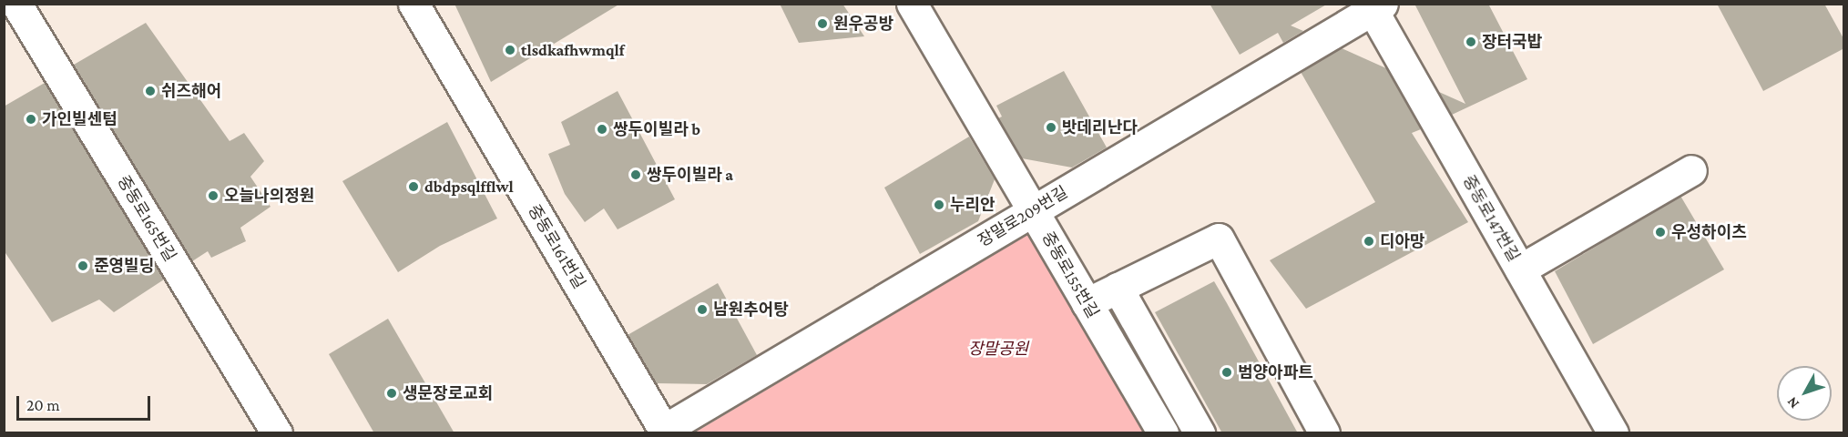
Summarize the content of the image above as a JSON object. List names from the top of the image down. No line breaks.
{"streets":{"street":["장말로209번길","중동로165번길","중동로147번길","중동로161번길","중동로155번길"]},"crossings":[["장말로209번길","중동로147번길"],["장말로209번길","중동로161번길"],["장말로209번길","중동로155번길"]],"parks":["장말공원"],"places":["원우공방","장터국밥","tlsdkafhwmqlf","쉬즈해어","가인빌센텀","밧데리난다","쌍두이빌라 b","쌍두이빌라 a","dbdpsqlfflwl","오늘나의정원","누리안","우성하이츠","디아망","준영빌딩","남원추어탕","범양아파트","생문장로교회"],"scale_bar":"20 m","north":"bottom left"}
